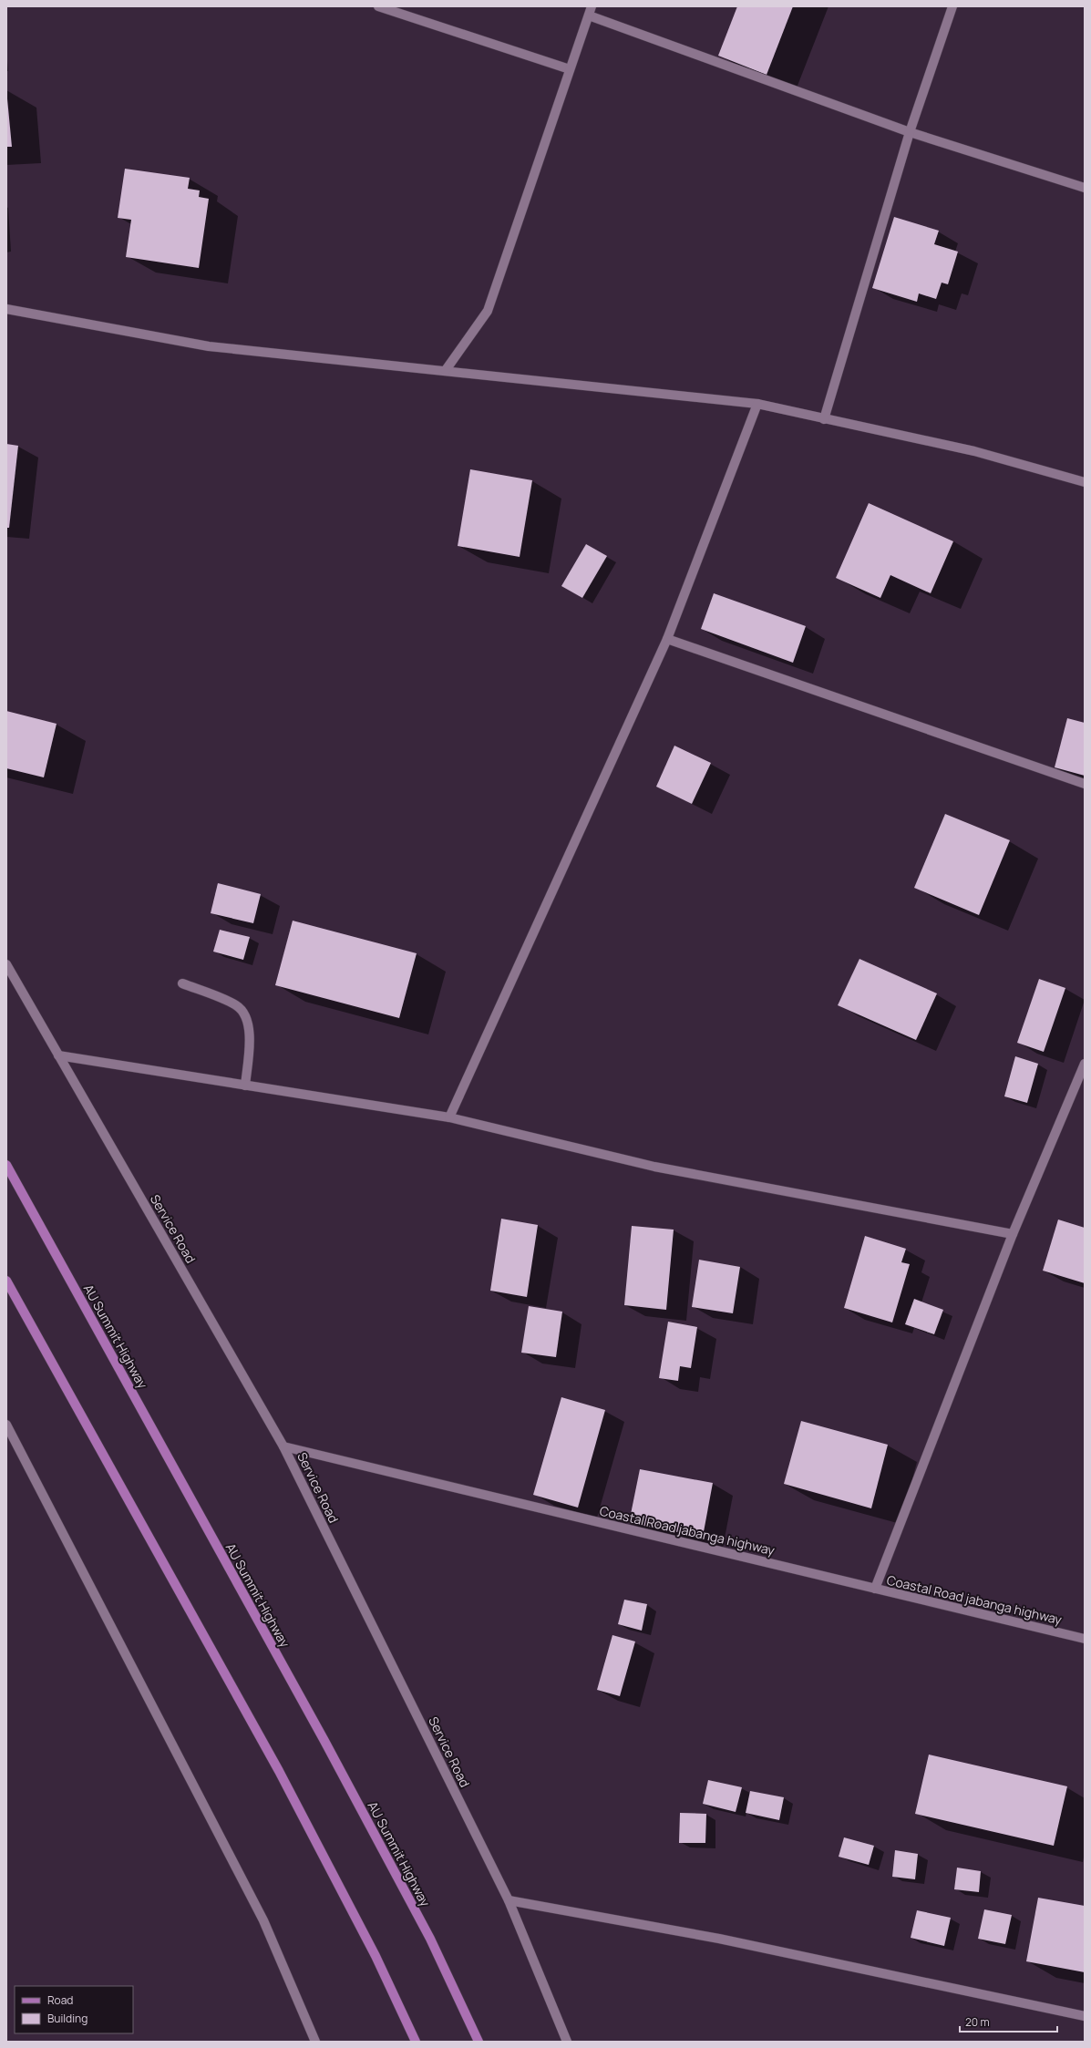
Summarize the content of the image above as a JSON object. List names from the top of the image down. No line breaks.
{"streets":{"main road":["AU Summit Highway"],"street":["Service Road","Coastal Road jabanga highway"]},"crossings":[["Service Road","Coastal Road jabanga highway"]],"legend":["Road","Building"],"scale_bar":"20 m"}
